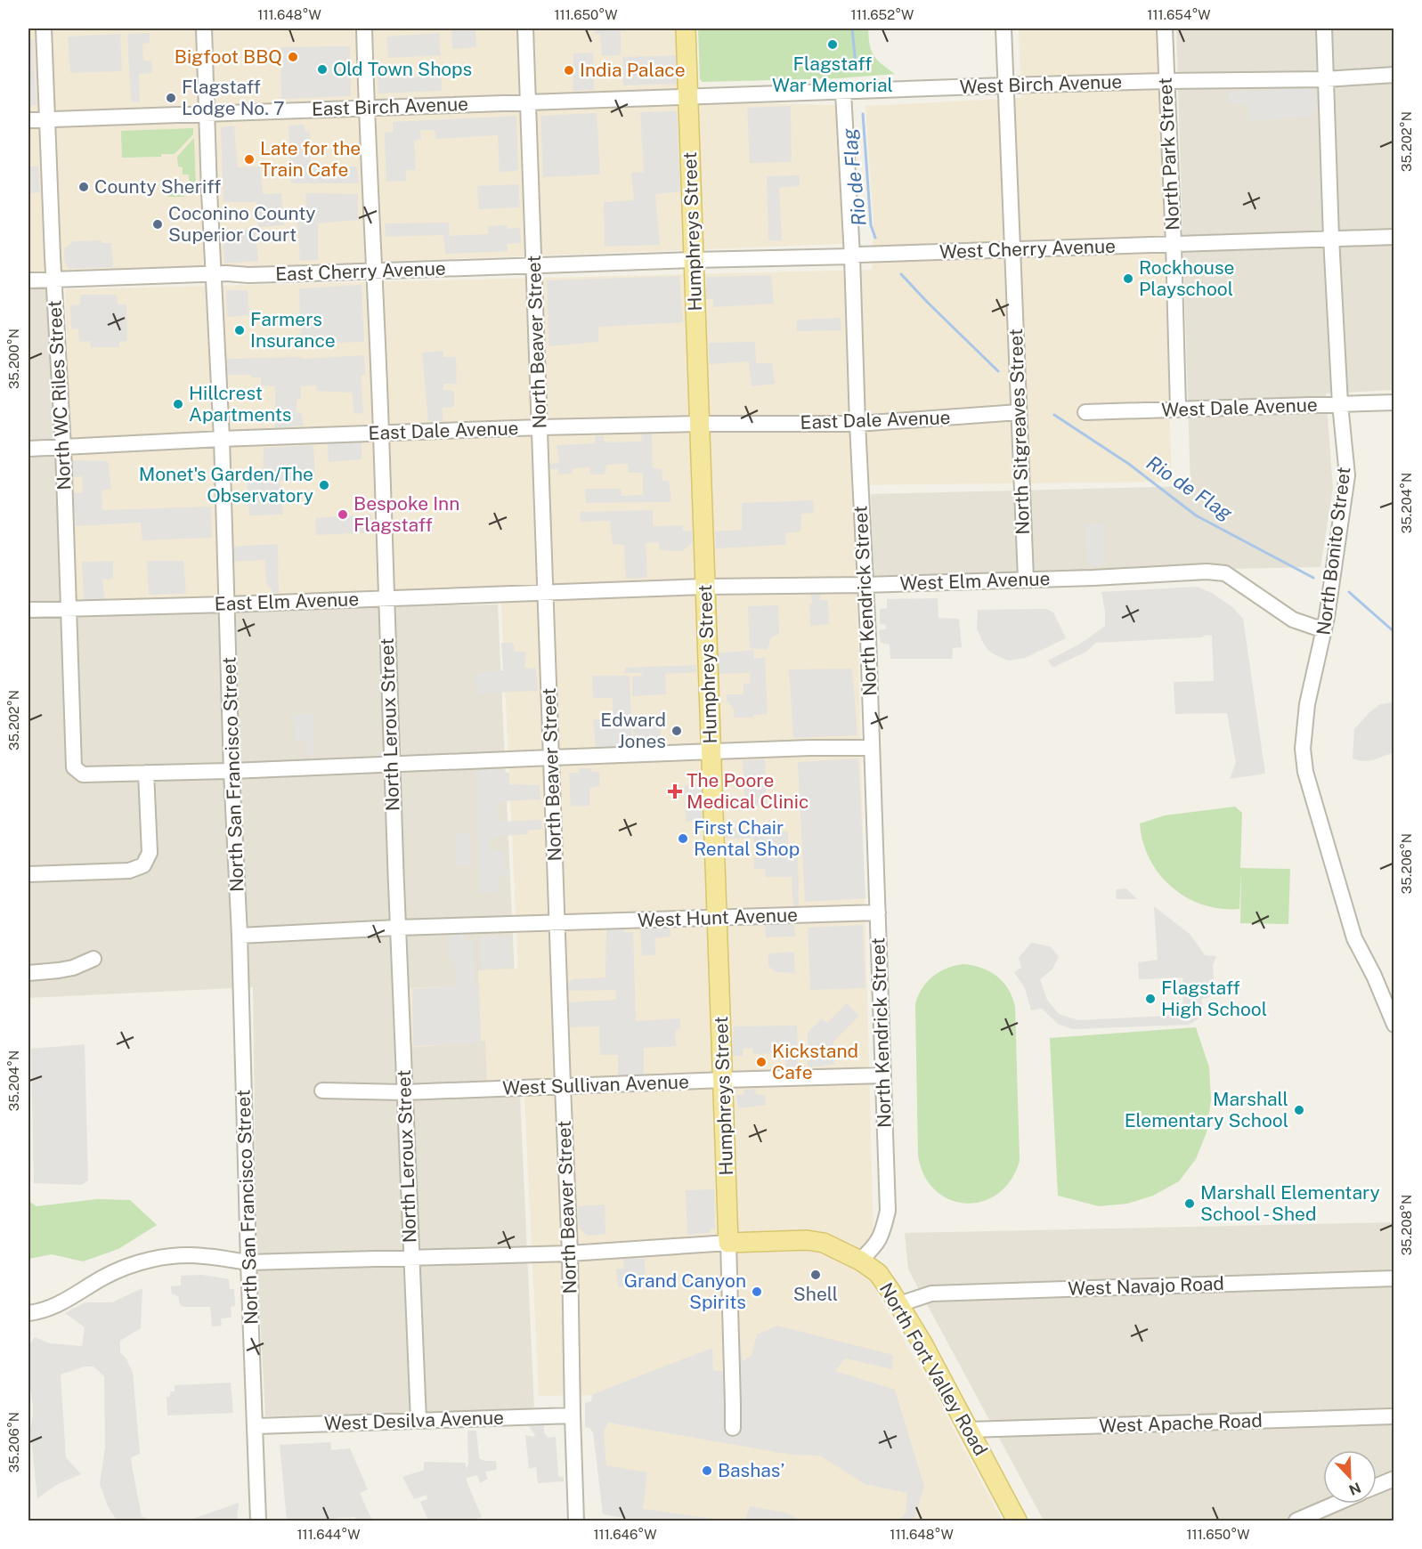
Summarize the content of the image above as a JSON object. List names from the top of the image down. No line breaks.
{"streets":{"main road":["Humphreys Street","North Fort Valley Road"],"street":["West Birch Avenue","East Birch Avenue","North Park Street","West Cherry Avenue","East Cherry Avenue","North Beaver Street","North WC Riles Street","West Dale Avenue","East Dale Avenue","North Sitgreaves Street","North Bonito Street","West Elm Avenue","North Kendrick Street","East Elm Avenue","North Leroux Street","North San Francisco Street","West Hunt Avenue","West Sullivan Avenue","West Navajo Road","West Desilva Avenue","West Apache Road"]},"crossings":[["West Birch Avenue","East Birch Avenue"],["West Birch Avenue","North Park Street"],["West Birch Avenue","Humphreys Street"],["West Birch Avenue","North Sitgreaves Street"],["West Birch Avenue","North Bonito Street"],["West Birch Avenue","North Kendrick Street"],["East Birch Avenue","Humphreys Street"],["East Birch Avenue","North Beaver Street"],["East Birch Avenue","North WC Riles Street"],["East Birch Avenue","North Leroux Street"],["East Birch Avenue","North San Francisco Street"],["North Park Street","West Cherry Avenue"],["North Park Street","West Dale Avenue"],["Humphreys Street","West Cherry Avenue"],["Humphreys Street","East Cherry Avenue"],["Humphreys Street","East Dale Avenue"],["Humphreys Street","West Elm Avenue"],["Humphreys Street","West Hunt Avenue"],["Humphreys Street","West Sullivan Avenue"],["Humphreys Street","North Fort Valley Road"],["West Cherry Avenue","East Cherry Avenue"],["West Cherry Avenue","North Sitgreaves Street"],["West Cherry Avenue","North Bonito Street"],["West Cherry Avenue","North Kendrick Street"],["East Cherry Avenue","North Beaver Street"],["East Cherry Avenue","North WC Riles Street"],["East Cherry Avenue","North Leroux Street"],["East Cherry Avenue","North San Francisco Street"],["North Beaver Street","East Dale Avenue"],["North Beaver Street","West Elm Avenue"],["North Beaver Street","East Elm Avenue"],["North Beaver Street","West Hunt Avenue"],["North Beaver Street","West Sullivan Avenue"],["North Beaver Street","West Desilva Avenue"],["North WC Riles Street","East Dale Avenue"],["North WC Riles Street","East Elm Avenue"],["West Dale Avenue","North Bonito Street"],["East Dale Avenue","North Sitgreaves Street"],["East Dale Avenue","North Kendrick Street"],["East Dale Avenue","North Leroux Street"],["East Dale Avenue","North San Francisco Street"],["North Sitgreaves Street","West Elm Avenue"],["North Bonito Street","West Elm Avenue"],["West Elm Avenue","North Kendrick Street"],["West Elm Avenue","East Elm Avenue"],["North Kendrick Street","West Hunt Avenue"],["North Kendrick Street","West Sullivan Avenue"],["North Kendrick Street","North Fort Valley Road"],["East Elm Avenue","North Leroux Street"],["East Elm Avenue","North San Francisco Street"],["North Leroux Street","West Hunt Avenue"],["North Leroux Street","West Sullivan Avenue"],["North Leroux Street","West Desilva Avenue"],["North San Francisco Street","West Hunt Avenue"],["North San Francisco Street","West Desilva Avenue"],["West Navajo Road","North Fort Valley Road"],["North Fort Valley Road","West Apache Road"]],"water":["Rio de Flag"],"places":{"other":["Flagstaff War Memorial","Bigfoot BBQ","Old Town Shops","India Palace","Flagstaff Lodge No. 7","Late for the Train Cafe","County Sheriff","Coconino County Superior Court","Rockhouse Playschool","Farmers Insurance","Hillcrest Apartments","Monet's Garden/The Observatory","Bespoke Inn Flagstaff","Edward Jones","First Chair Rental Shop","Flagstaff High School","Kickstand Cafe","Marshall Elementary School","Marshall Elementary School - Shed","Shell","Grand Canyon Spirits","Bashas’"],"health":["The Poore Medical Clinic"]},"north":"bottom right","coordinates":["111.648°W","111.650°W","111.652°W","111.654°W","35.202°N","35.200°N","35.204°N","35.206°N","35.208°N","111.644°W","111.646°W"]}
